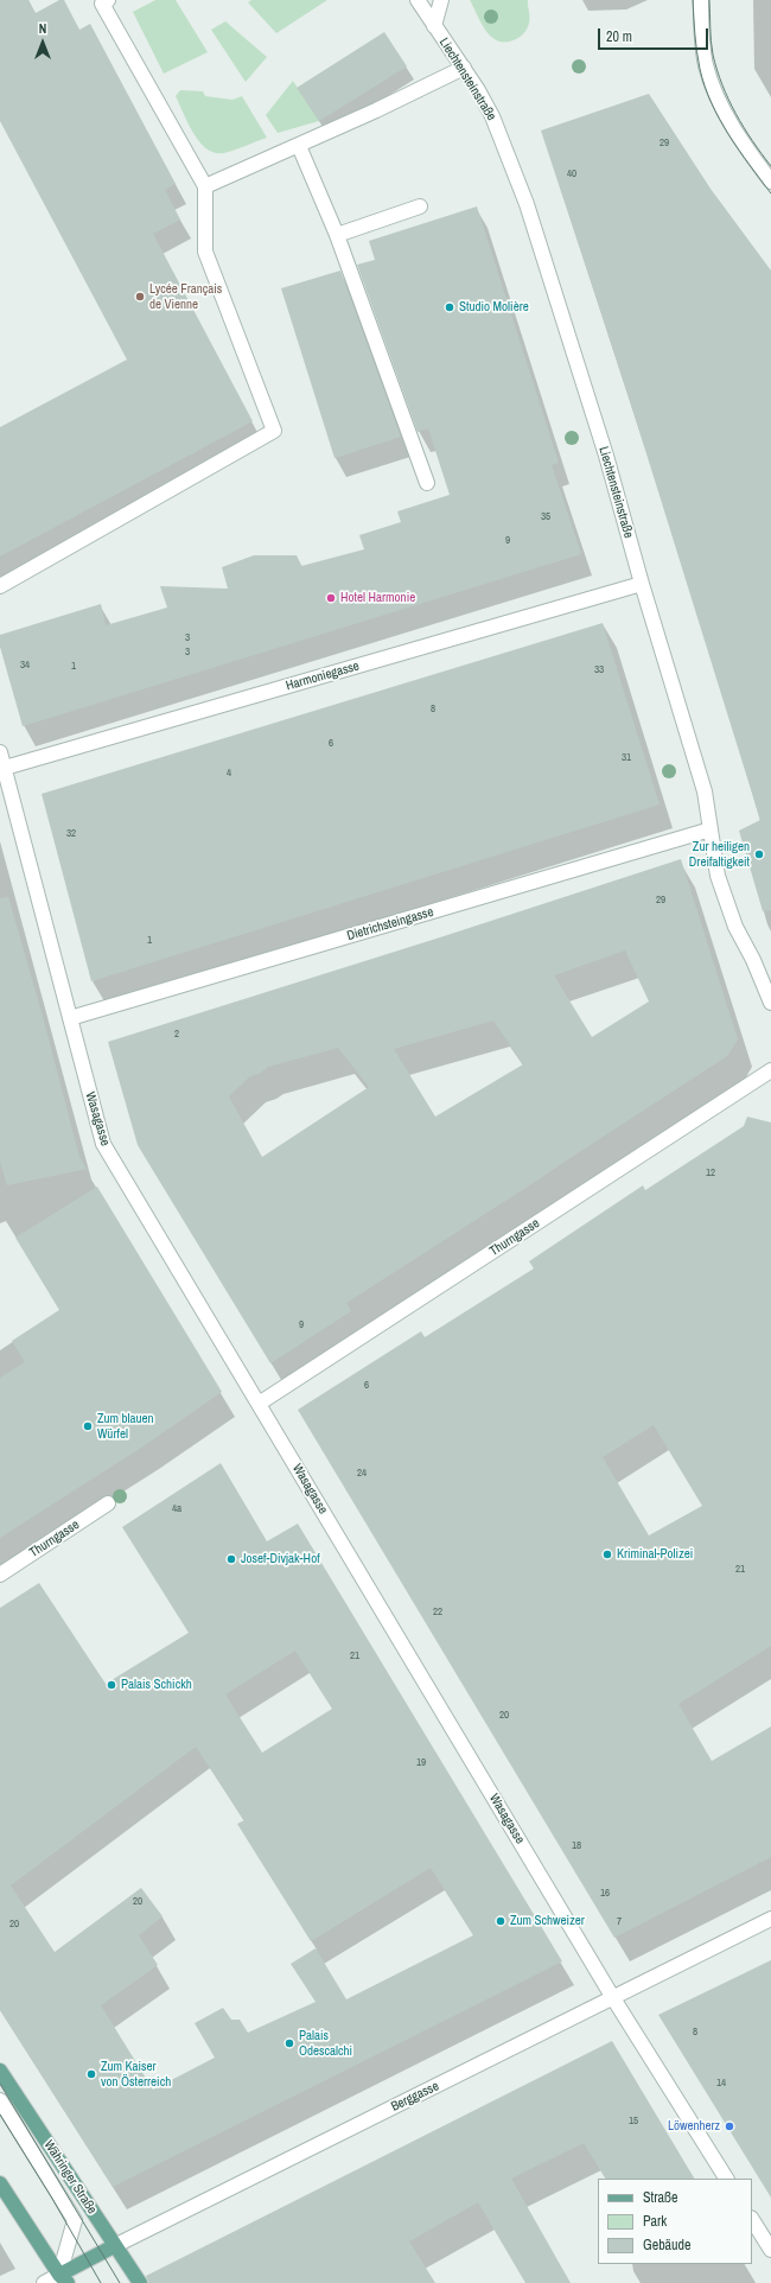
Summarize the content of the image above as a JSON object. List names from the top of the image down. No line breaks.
{"streets":{"main road":["Berggasse","Währinger Straße"],"street":["Liechtensteinstraße","Harmoniegasse","Dietrichsteingasse","Wasagasse","Thurngasse"]},"crossings":[["Liechtensteinstraße","Harmoniegasse"],["Liechtensteinstraße","Dietrichsteingasse"],["Harmoniegasse","Wasagasse"],["Dietrichsteingasse","Wasagasse"],["Wasagasse","Thurngasse"],["Wasagasse","Berggasse"],["Berggasse","Währinger Straße"]],"places":["Lycée Français de Vienne","Studio Molière","Hotel Harmonie","Zur heiligen Dreifaltigkeit","Zum blauen Würfel","Kriminal-Polizei","Josef-Divjak-Hof","Palais Schickh","Zum Schweizer","Palais Odescalchi","Zum Kaiser von Österreich","Löwenherz"],"house_numbers":["29","40","35","9","3","3","34","1","33","8","6","31","4","32","29","1","2","12","9","6","24","4a","21","22","21","20","19","18","16","20","7","20","8","14","15"],"legend":["Straße","Park","Gebäude"],"scale_bar":"20 m","north":"top"}
